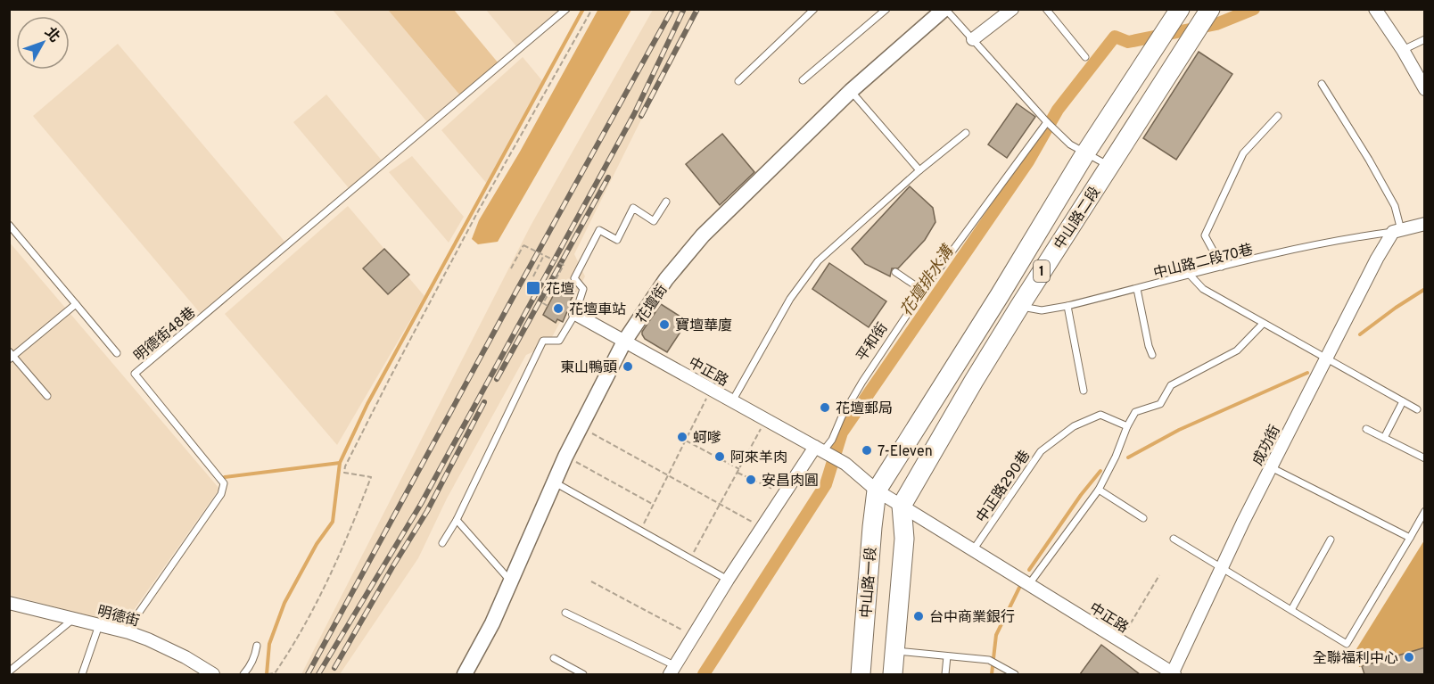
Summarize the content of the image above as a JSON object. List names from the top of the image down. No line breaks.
{"streets":{"main road":["中山路二段","1","中山路一段"],"street":["花壇街","平和街","中正路","成功街","明德街"],"lane":["中山路二段70巷","明德街48巷","中正路290巷"]},"crossings":[["中山路二段","中山路二段70巷"],["中山路二段","中正路"],["中山路二段","中山路一段"],["中山路二段70巷","成功街"],["花壇街","中正路"],["明德街48巷","明德街"],["平和街","中正路"],["中正路","成功街"],["中正路","中正路290巷"],["中正路","中山路一段"]],"water":["花壇排水溝"],"places":{"transit":["花壇"],"other":["花壇車站","寶壇華廈","東山鴨頭","花壇郵局","蚵嗲","7-Eleven","阿來羊肉","安昌肉圓","台中商業銀行","全聯福利中心"]},"north":"top right"}
